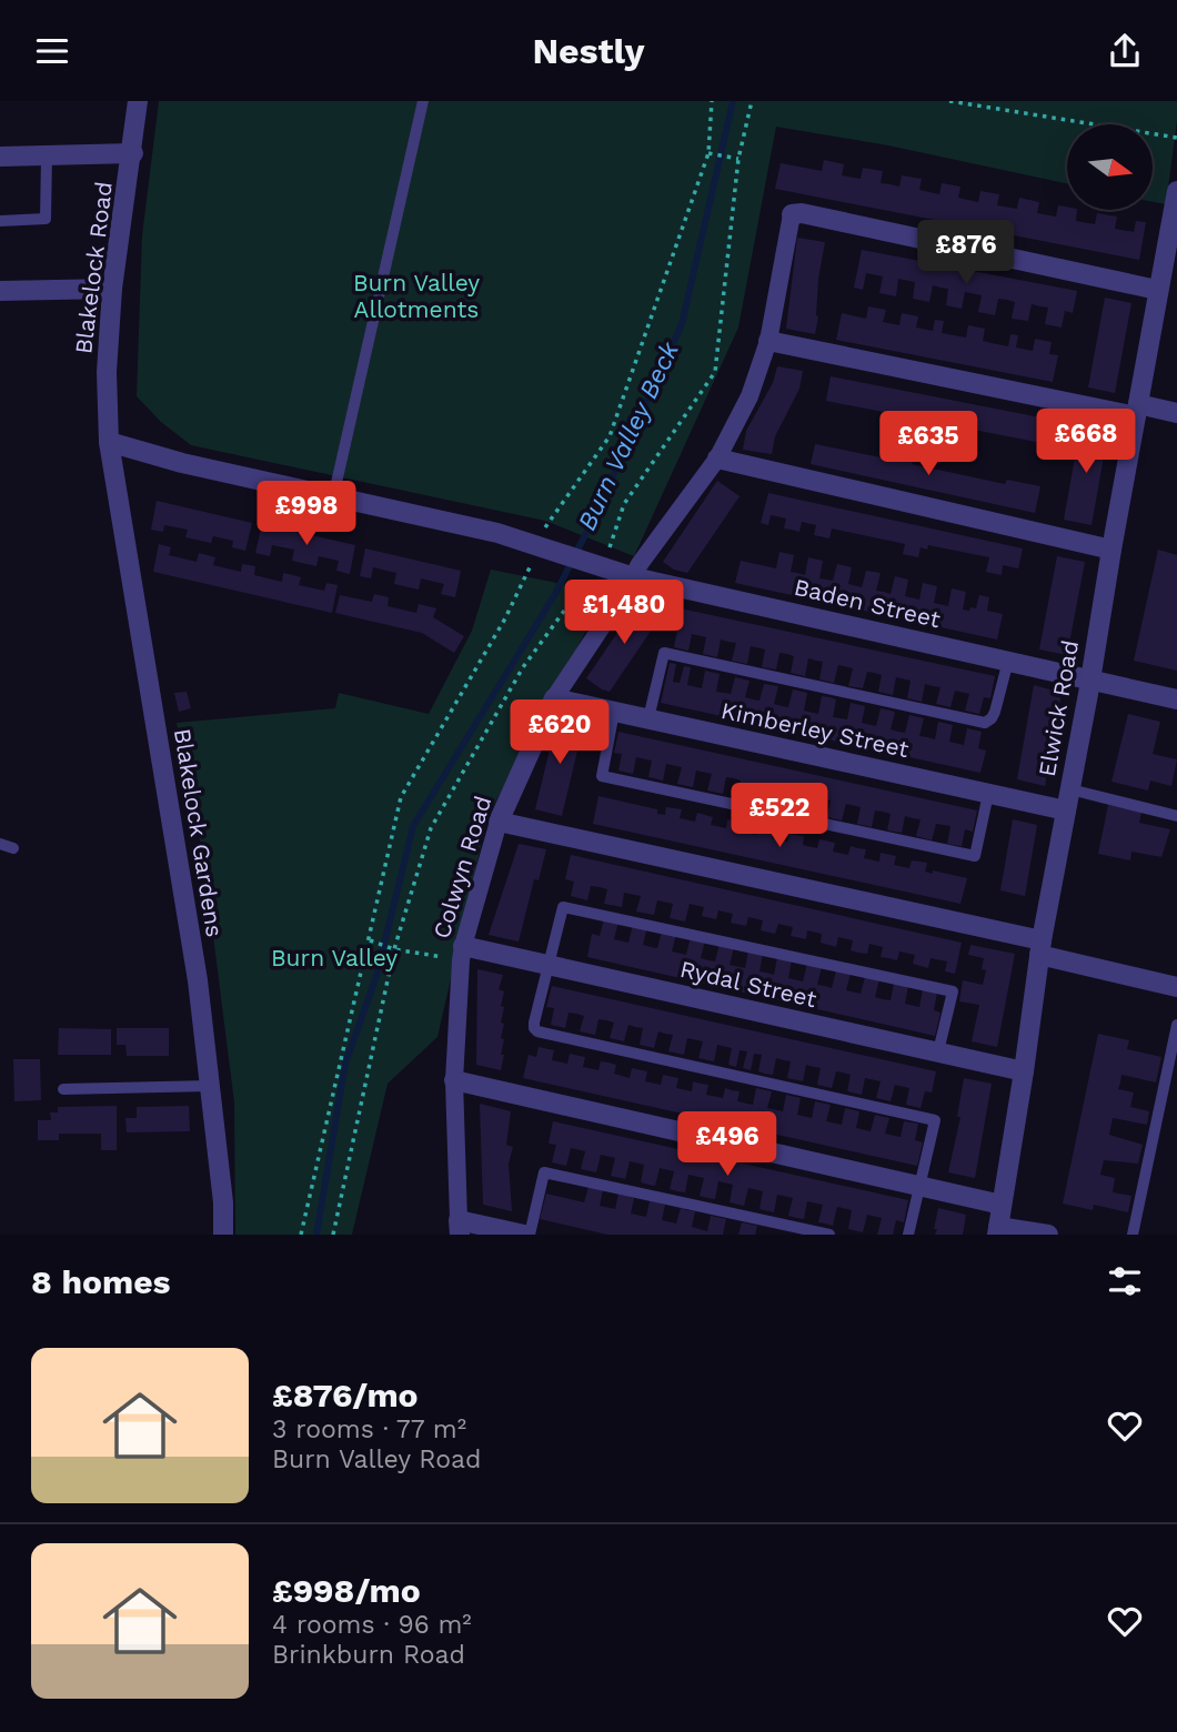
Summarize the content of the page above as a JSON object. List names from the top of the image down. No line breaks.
{"streets":{"street":["Blakelock Road","Baden Street","Elwick Road","Kimberley Street","Blakelock Gardens","Colwyn Road","Rydal Street"]},"crossings":[["Blakelock Road","Baden Street"],["Blakelock Road","Blakelock Gardens"],["Baden Street","Elwick Road"],["Baden Street","Blakelock Gardens"],["Baden Street","Colwyn Road"],["Elwick Road","Kimberley Street"],["Elwick Road","Rydal Street"],["Kimberley Street","Colwyn Road"],["Colwyn Road","Rydal Street"]],"water":["Burn Valley Beck"],"parks":["Burn Valley Allotments","Burn Valley"],"north":"right","page":{"header":"Nestly","price":["£876","£668","£635","£998","£1,480","£620","£522","£496"],"heading":"8 homes","list":[{"name":"£876/mo","note":"3 rooms · 77 m² · Burn Valley Road"},{"name":"£998/mo","note":"4 rooms · 96 m² · Brinkburn Road"}]}}
